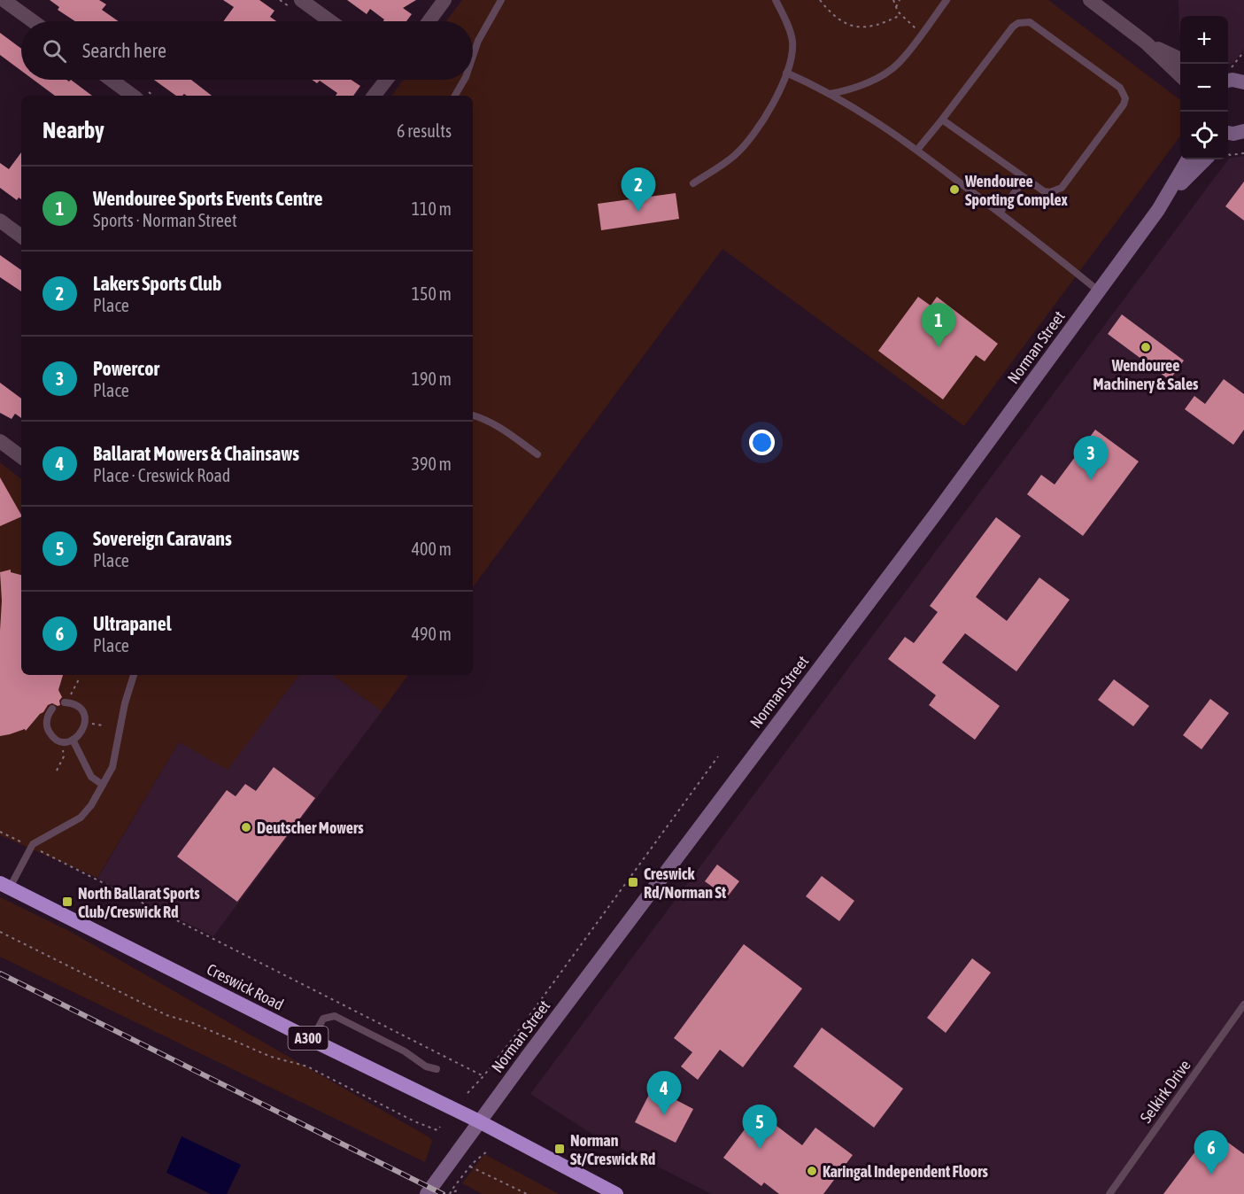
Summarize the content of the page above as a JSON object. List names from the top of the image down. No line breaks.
{"streets":{"highway":["Creswick Road","A300"],"main road":["Norman Street"],"lane":["Selkirk Drive"]},"crossings":[["Norman Street","Creswick Road"]],"places":{"other":["Wendouree Sporting Complex","Wendouree Machinery & Sales","Deutscher Mowers","Karingal Independent Floors"],"transit":["Creswick Rd/Norman St","North Ballarat Sports Club/Creswick Rd","Norman St/Creswick Rd"]},"page":{"map_buttons":["+","−"],"search":"Search here","heading":["Nearby","6 results"],"list":[{"mark":"1","name":"Wendouree Sports Events Centre","note":"Sports · Norman Street","value":"110 m"},{"mark":"2","name":"Lakers Sports Club","note":"Place","value":"150 m"},{"mark":"3","name":"Powercor","note":"Place","value":"190 m"},{"mark":"4","name":"Ballarat Mowers & Chainsaws","note":"Place · Creswick Road","value":"390 m"},{"mark":"5","name":"Sovereign Caravans","note":"Place","value":"400 m"},{"mark":"6","name":"Ultrapanel","note":"Place","value":"490 m"}],"pins":["2","1","3","4","5","6"]}}
